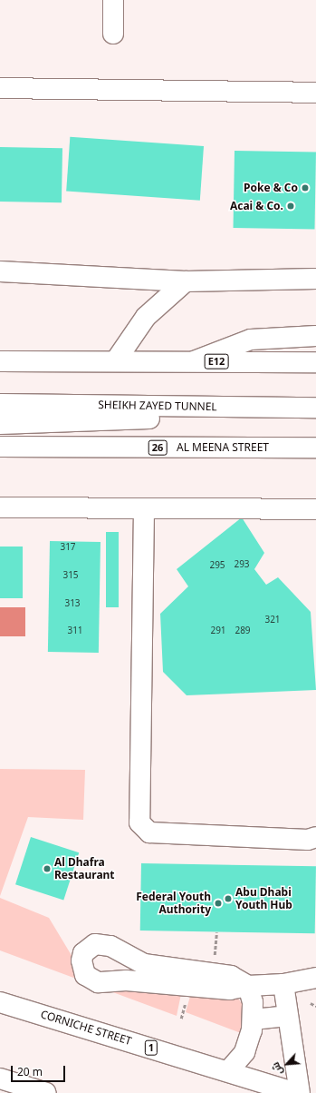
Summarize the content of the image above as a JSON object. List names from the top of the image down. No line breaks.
{"streets":{"main road":["E12","SHEIKH ZAYED TUNNEL","26","AL MEENA STREET","CORNICHE STREET","1"]},"places":["Poke & Co","Acai & Co.","Al Dhafra Restaurant","Abu Dhabi Youth Hub","Federal Youth Authority"],"house_numbers":["317","293","295","315","313","321","311","291","289"],"scale_bar":"20 m","north":"bottom left"}
